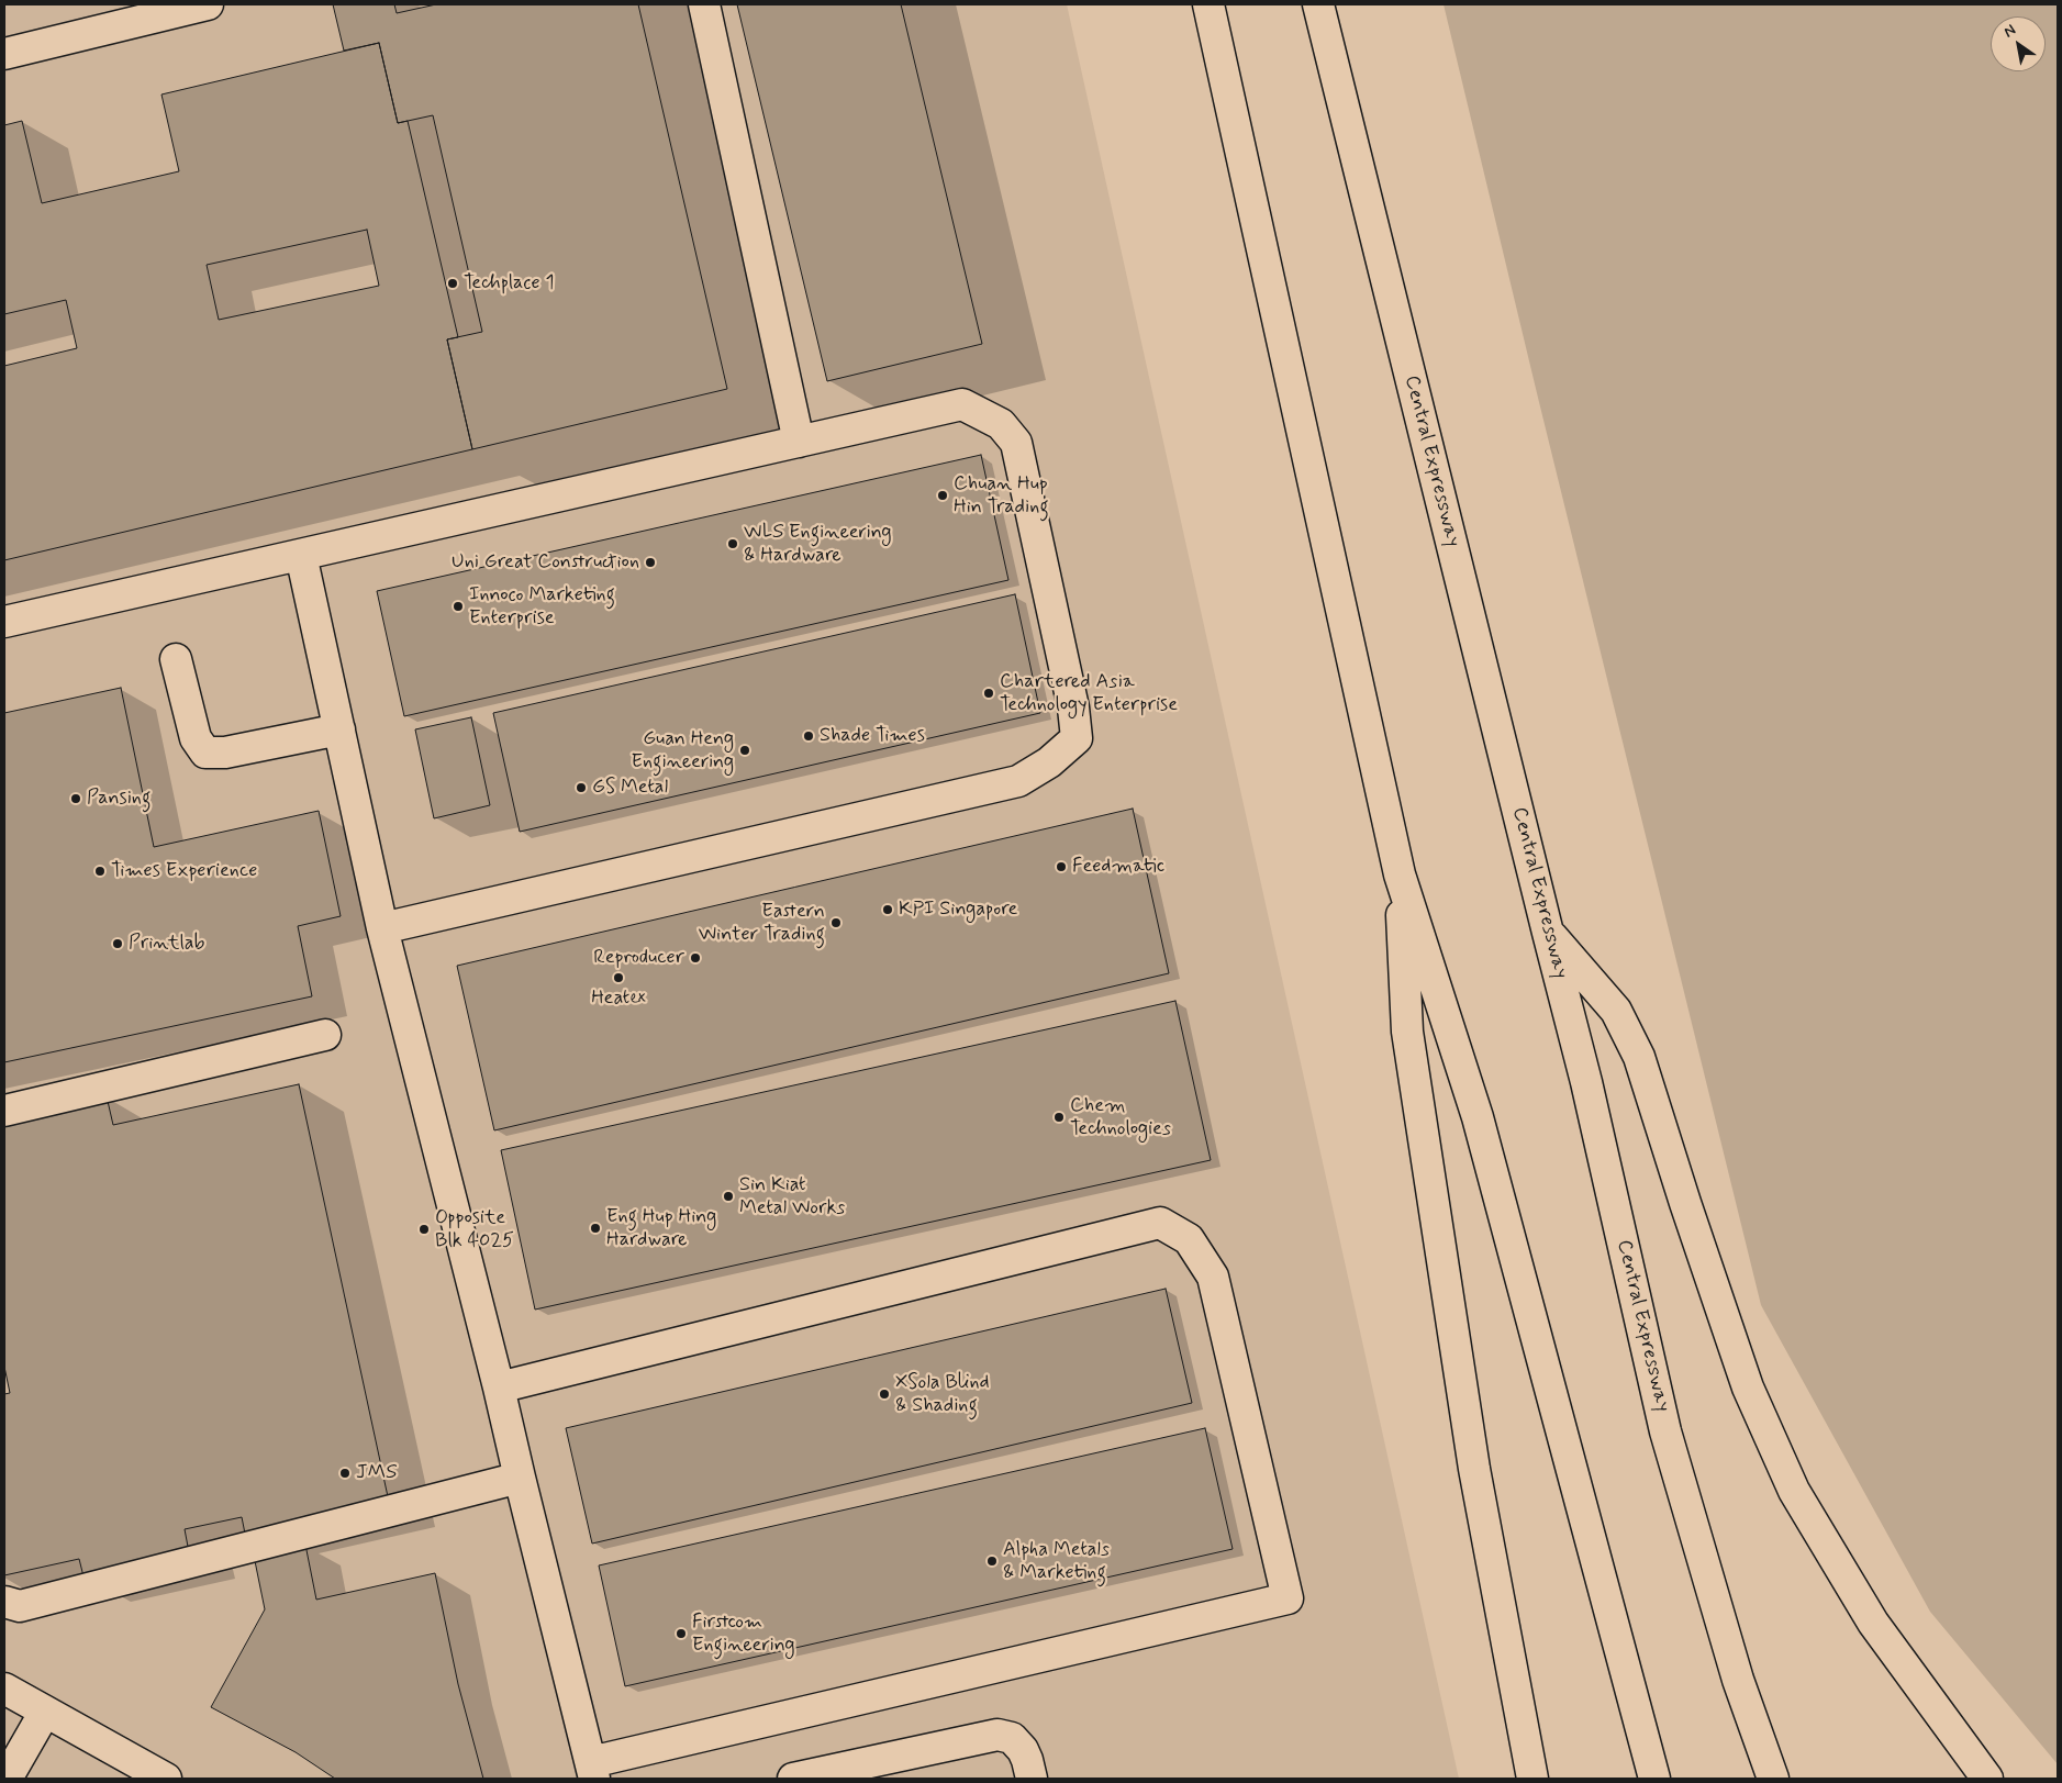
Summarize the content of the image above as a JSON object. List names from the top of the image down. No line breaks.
{"streets":{"main road":["Central Expressway"]},"places":["Techplace 1","Chuan Hup Hin Trading","WLS Engineering & Hardware","Uni Great Construction","Innoco Marketing Enterprise","Chartered Asia Technology Enterprise","Shade Times","Guan Heng Engineering","GS Metal","Pansing","Feedmatic","Times Experience","KPI Singapore","Eastern Winter Trading","Printlab","Reproducer","Heatex","Chem Technologies","Sin Kiat Metal Works","Eng Hup Hing Hardware","Opposite Blk 4025","XSola Blind & Shading","JMS","Alpha Metals & Marketing","Firstcom Engineering"],"north":"top left"}
